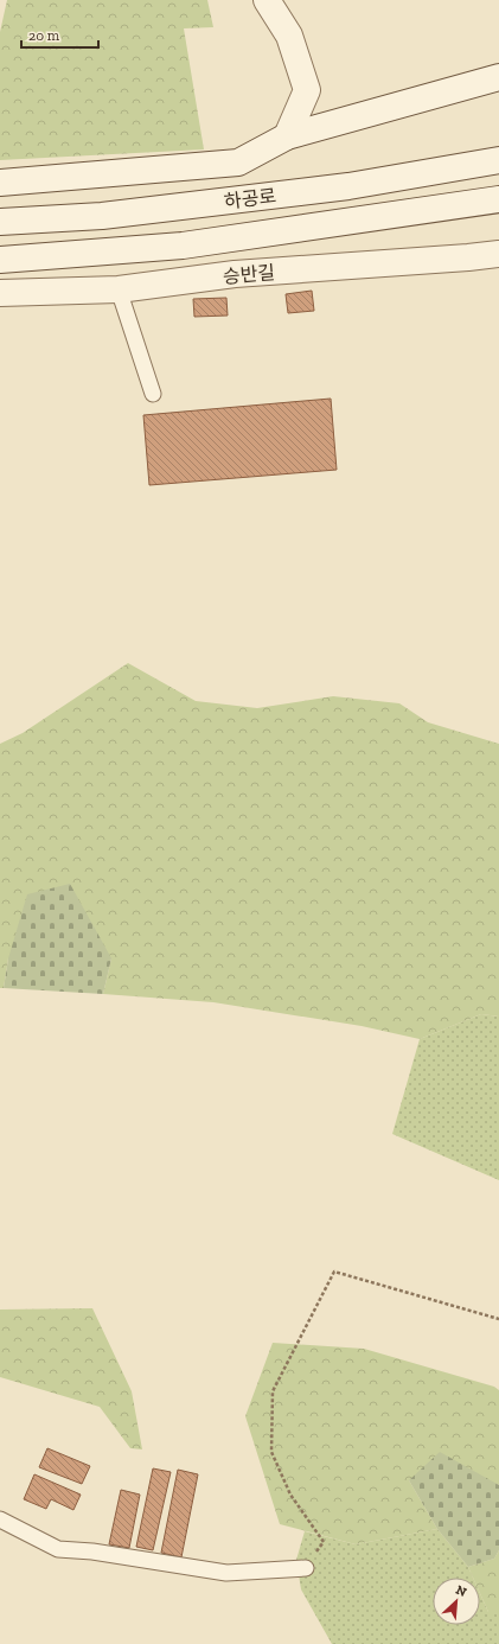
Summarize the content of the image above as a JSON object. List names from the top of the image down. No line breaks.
{"streets":{"street":["하공로","승반길"]},"scale_bar":"20 m","north":"top right"}
